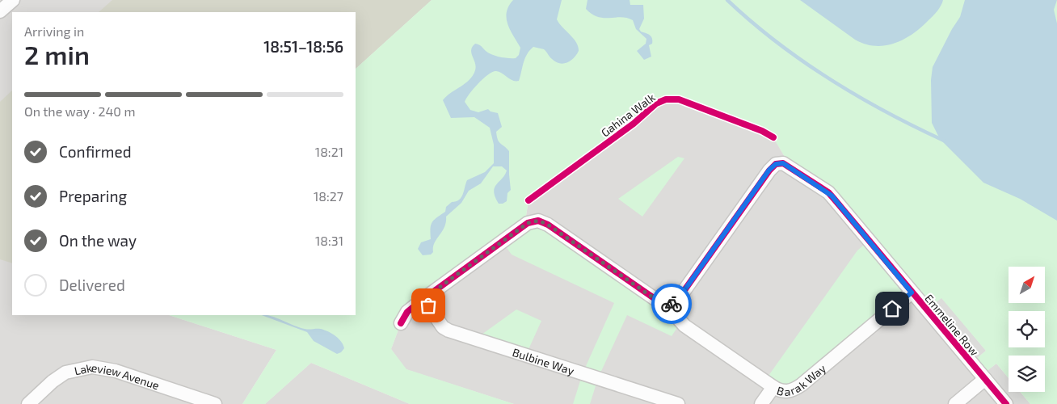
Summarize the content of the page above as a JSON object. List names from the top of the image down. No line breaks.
{"streets":{"street":["Emmeline Row","Bulbine Way","Barak Way","Lakeview Avenue"],"cycle path":["Gahina Walk"]},"crossings":[["Emmeline Row","Barak Way"]],"north":"top right","page":{"heading":["2 min","Arriving in","18:51–18:56"],"bar":"On the way · 240 m","list":[["Confirmed","18:21"],["Preparing","18:27"],["On the way","18:31"],"Delivered"]}}
